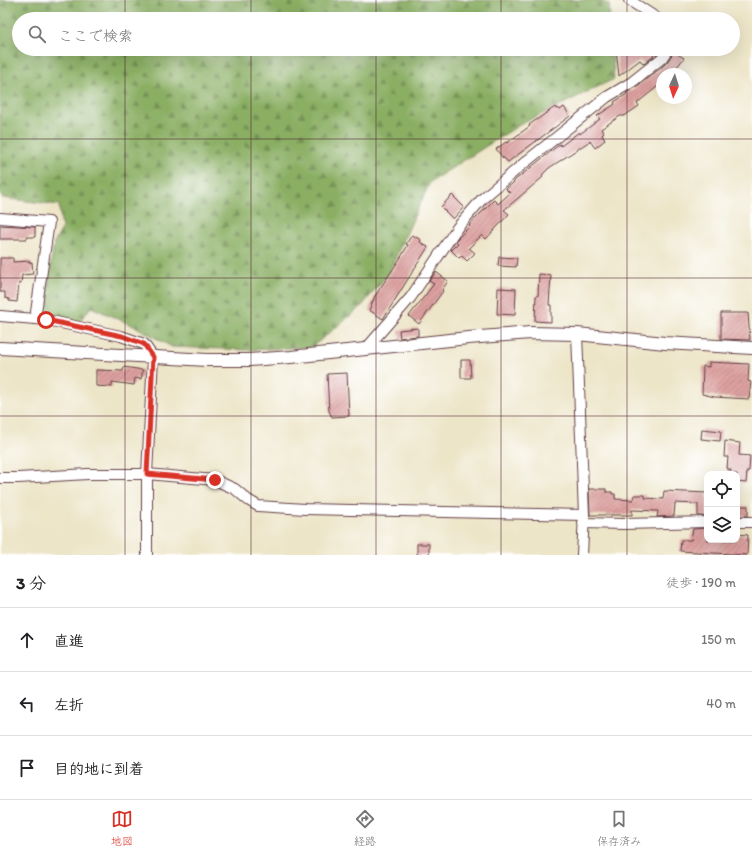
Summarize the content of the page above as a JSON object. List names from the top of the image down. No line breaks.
{"north":"bottom","page":{"search":"ここで検索","heading":["3 分","徒歩 · 190 m"],"list":[["直進","150 m"],["左折","40 m"],"目的地に到着"],"nav":["地図","経路","保存済み"]}}
